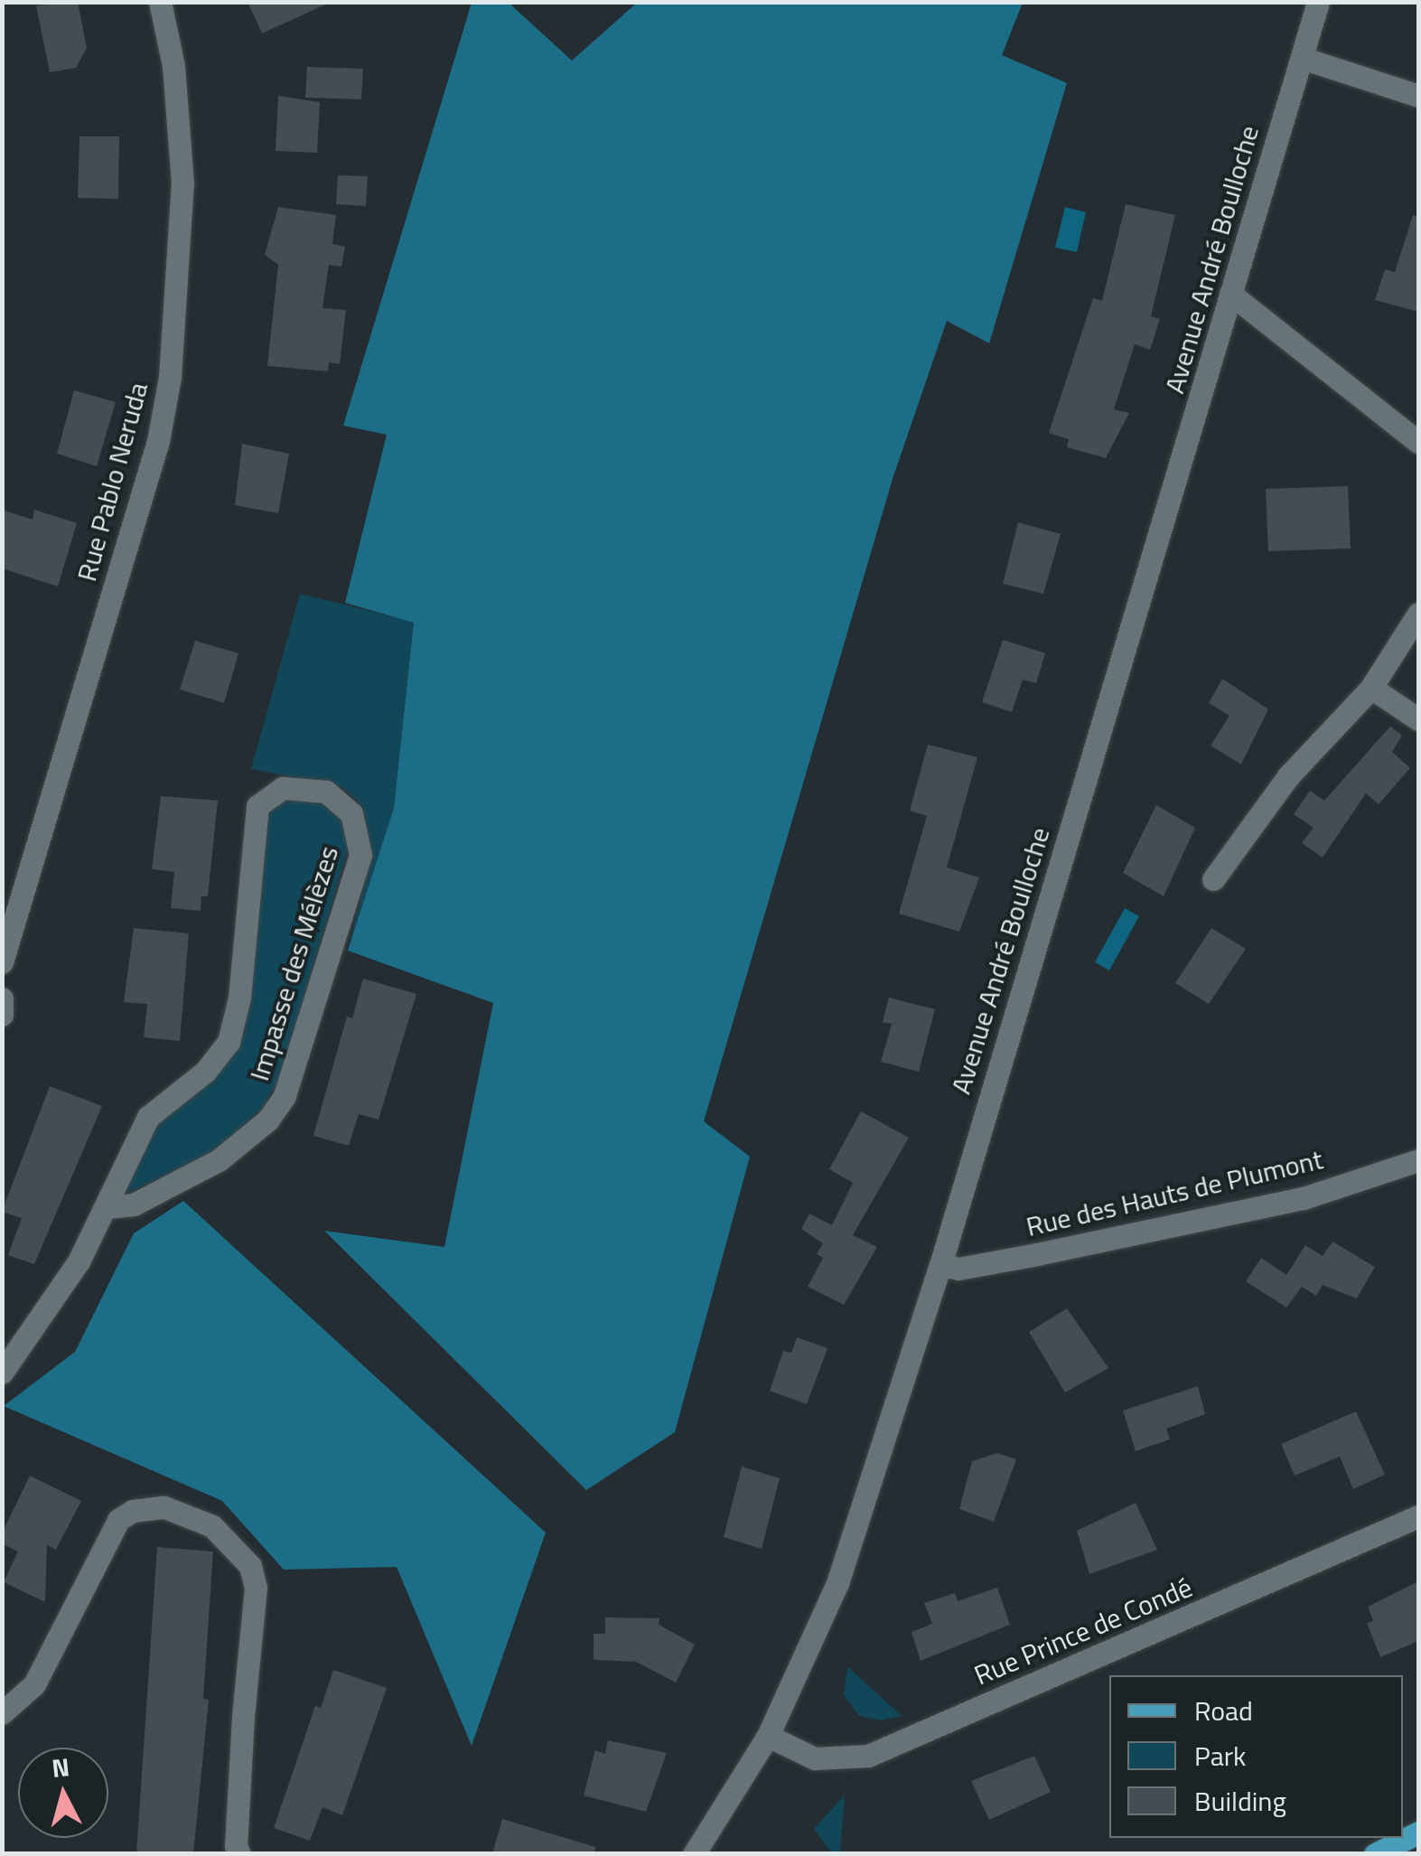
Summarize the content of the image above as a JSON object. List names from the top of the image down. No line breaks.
{"streets":{"street":["Avenue André Boulloche","Rue Pablo Neruda","Impasse des Mélèzes","Rue des Hauts de Plumont","Rue Prince de Condé"]},"crossings":[["Avenue André Boulloche","Rue des Hauts de Plumont"],["Avenue André Boulloche","Rue Prince de Condé"]],"legend":["Road","Park","Building"],"north":"top"}
